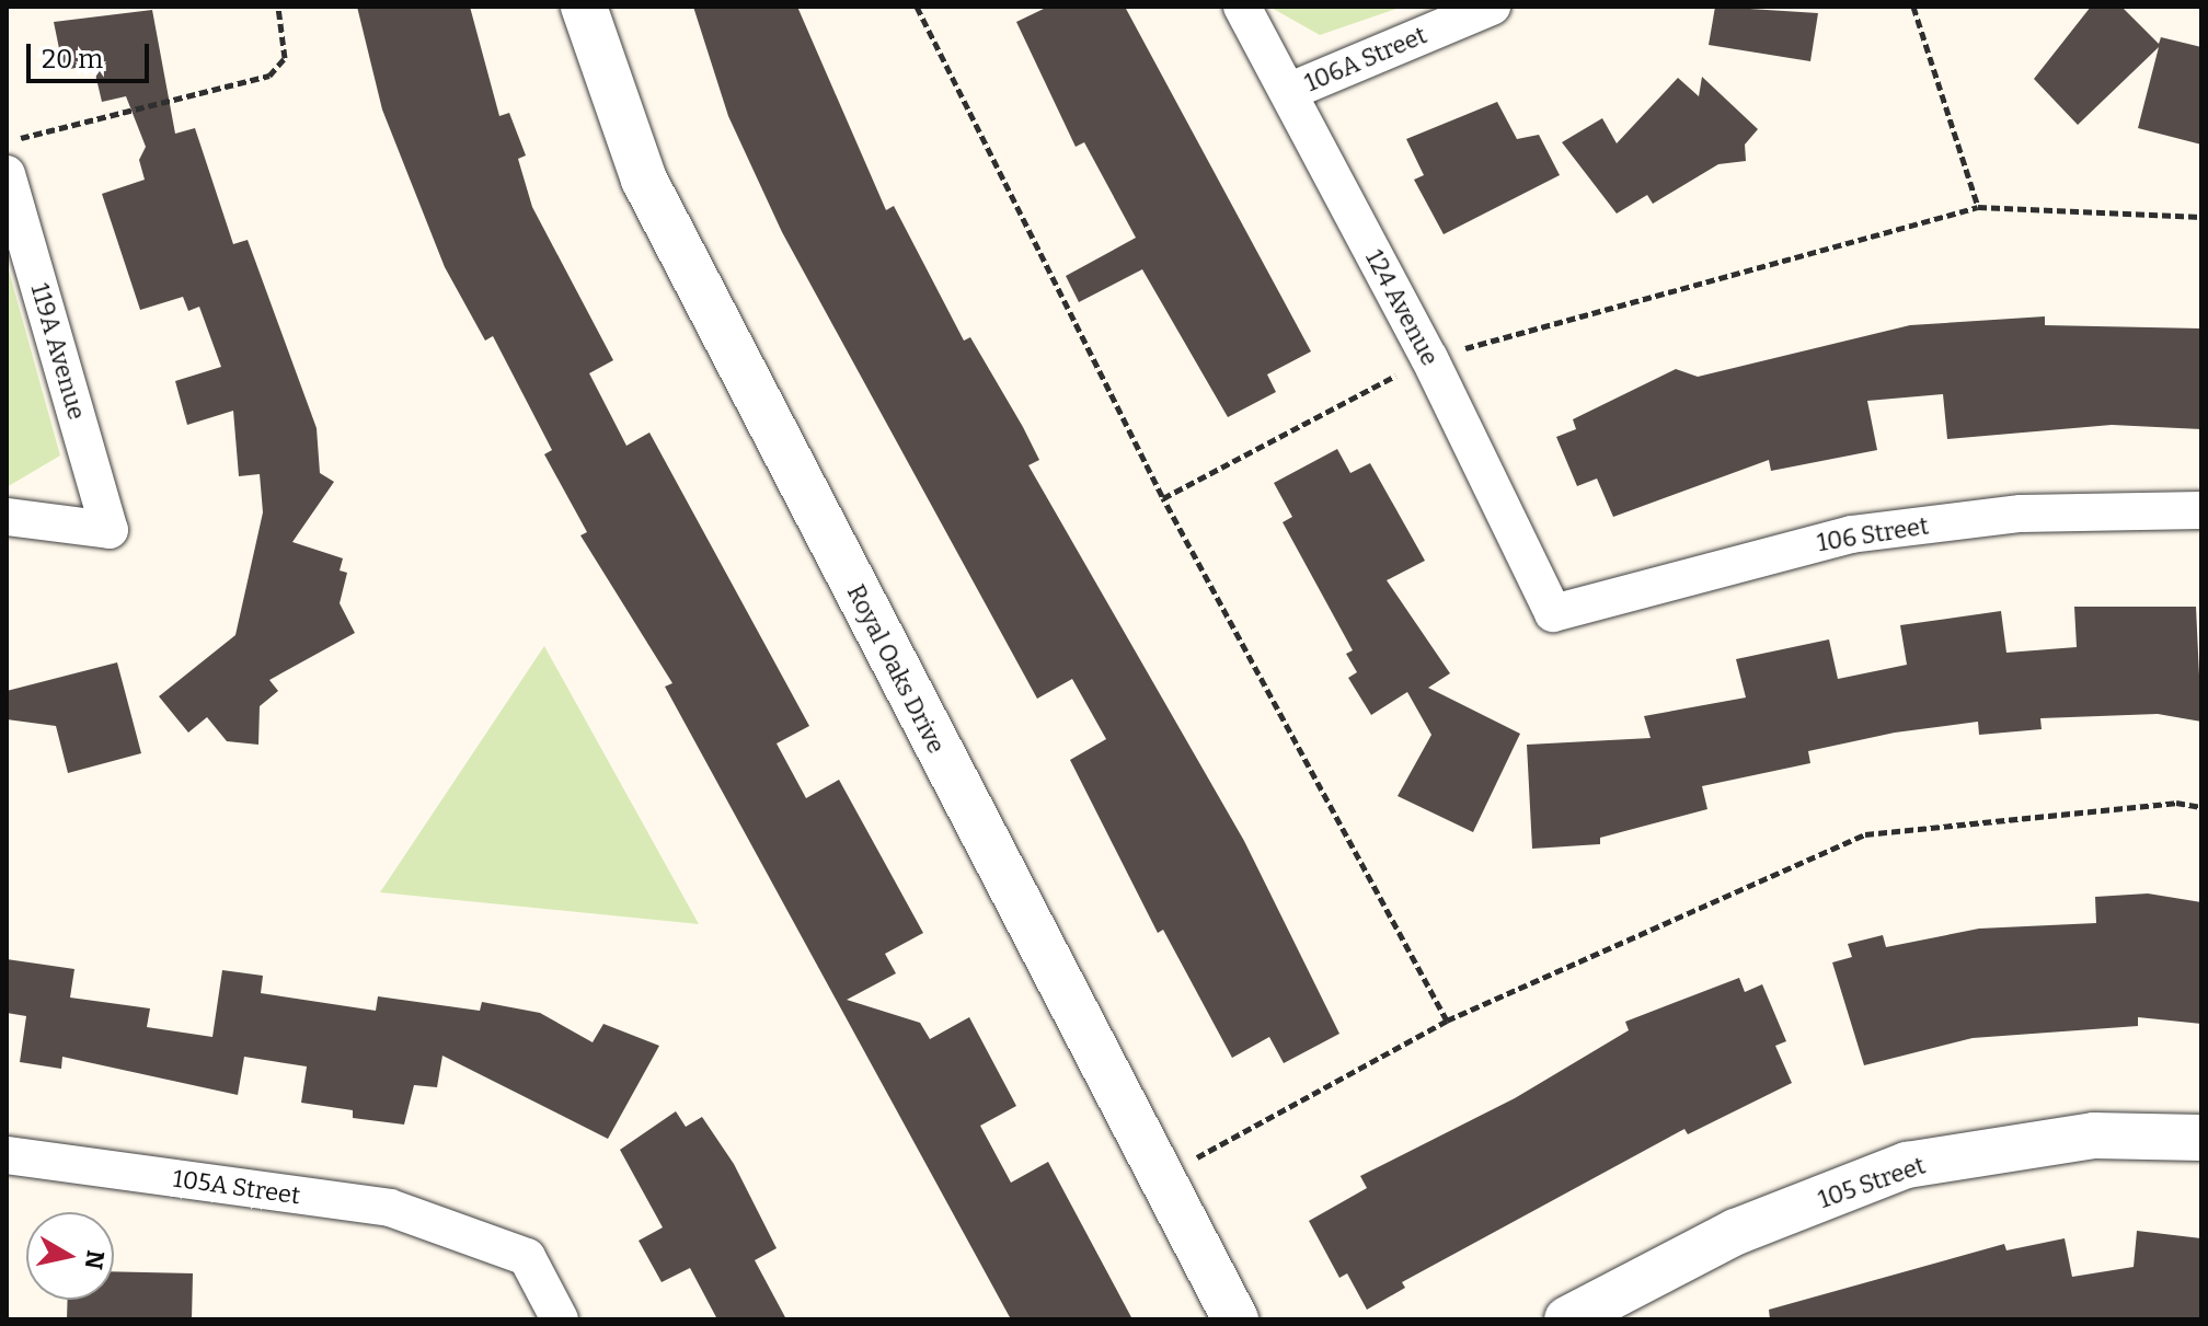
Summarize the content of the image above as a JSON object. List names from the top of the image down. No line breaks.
{"streets":{"street":["106A Street","124 Avenue","119A Avenue","106 Street","Royal Oaks Drive","105 Street","105A Street"]},"crossings":[["106A Street","124 Avenue"],["124 Avenue","106 Street"]],"scale_bar":"20 m","north":"right"}
